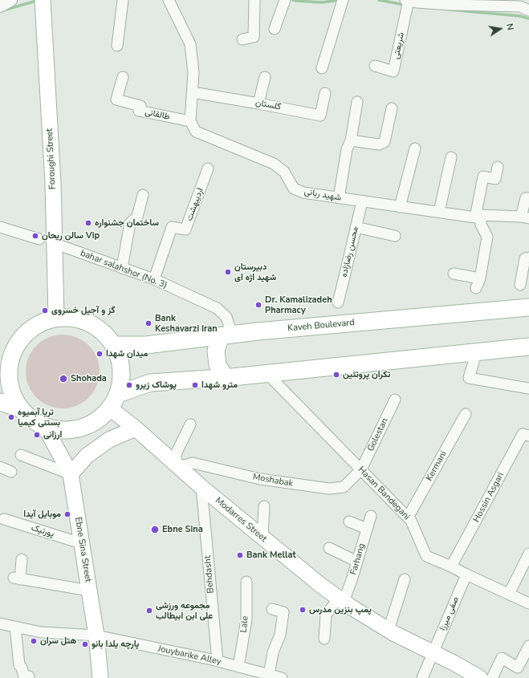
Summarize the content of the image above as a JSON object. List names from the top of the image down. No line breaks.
{"streets":{"main road":["Foroughi Street","Kaveh Boulevard","Modarres Street","Ebne Sina Street"],"street":["شریعتی","گلستان","طالقانی","شهید ربانی","اردیبهشت","محسن رضازاده","bahar salahshor (No. 3)","Golestan","Kermani","Moshabak","Hasan Bandegani","Hossin Asgari","پورنیک","Farhang","Behdasht","صفی میرزا","Lale","Jouybarike Alley"]},"crossings":[["طالقانی","شهید ربانی"],["Foroughi Street","bahar salahshor (No. 3)"],["Foroughi Street","Kaveh Boulevard"],["Foroughi Street","Modarres Street"],["Foroughi Street","Ebne Sina Street"],["شهید ربانی","محسن رضازاده"],["اردیبهشت","bahar salahshor (No. 3)"],["bahar salahshor (No. 3)","Kaveh Boulevard"],["Kaveh Boulevard","Modarres Street"],["Kaveh Boulevard","Ebne Sina Street"],["Golestan","Moshabak"],["Golestan","Hasan Bandegani"],["Kermani","Hasan Bandegani"],["Moshabak","Hasan Bandegani"],["Moshabak","Modarres Street"],["Hasan Bandegani","Hossin Asgari"],["Hasan Bandegani","صفی میرزا"],["Modarres Street","Ebne Sina Street"],["Modarres Street","Farhang"],["Modarres Street","Behdasht"],["Modarres Street","صفی میرزا"],["پورنیک","Ebne Sina Street"],["Ebne Sina Street","Jouybarike Alley"],["Behdasht","Jouybarike Alley"],["Lale","Jouybarike Alley"]],"places":["ساختمان جشنواره","سالن ریحان Vip","دبیرستان شهید اژه ای","Dr. Kamalizadeh Pharmacy","گز و آجیل خسروی","Bank Keshavarzi Iran","میدان شهدا","تکران پروتئین","Shohada","پوشاک زیرو","مترو شهدا","تریا آبمیوه بستنی کیمیا","ارزانی","موبایل آیدا","Ebne Sina","Bank Mellat","پمپ بنزین مدرس","مجموعه ورزشی علی ابن ابیطالب","هتل سران","پارچه یلدا بانو"],"north":"right"}
